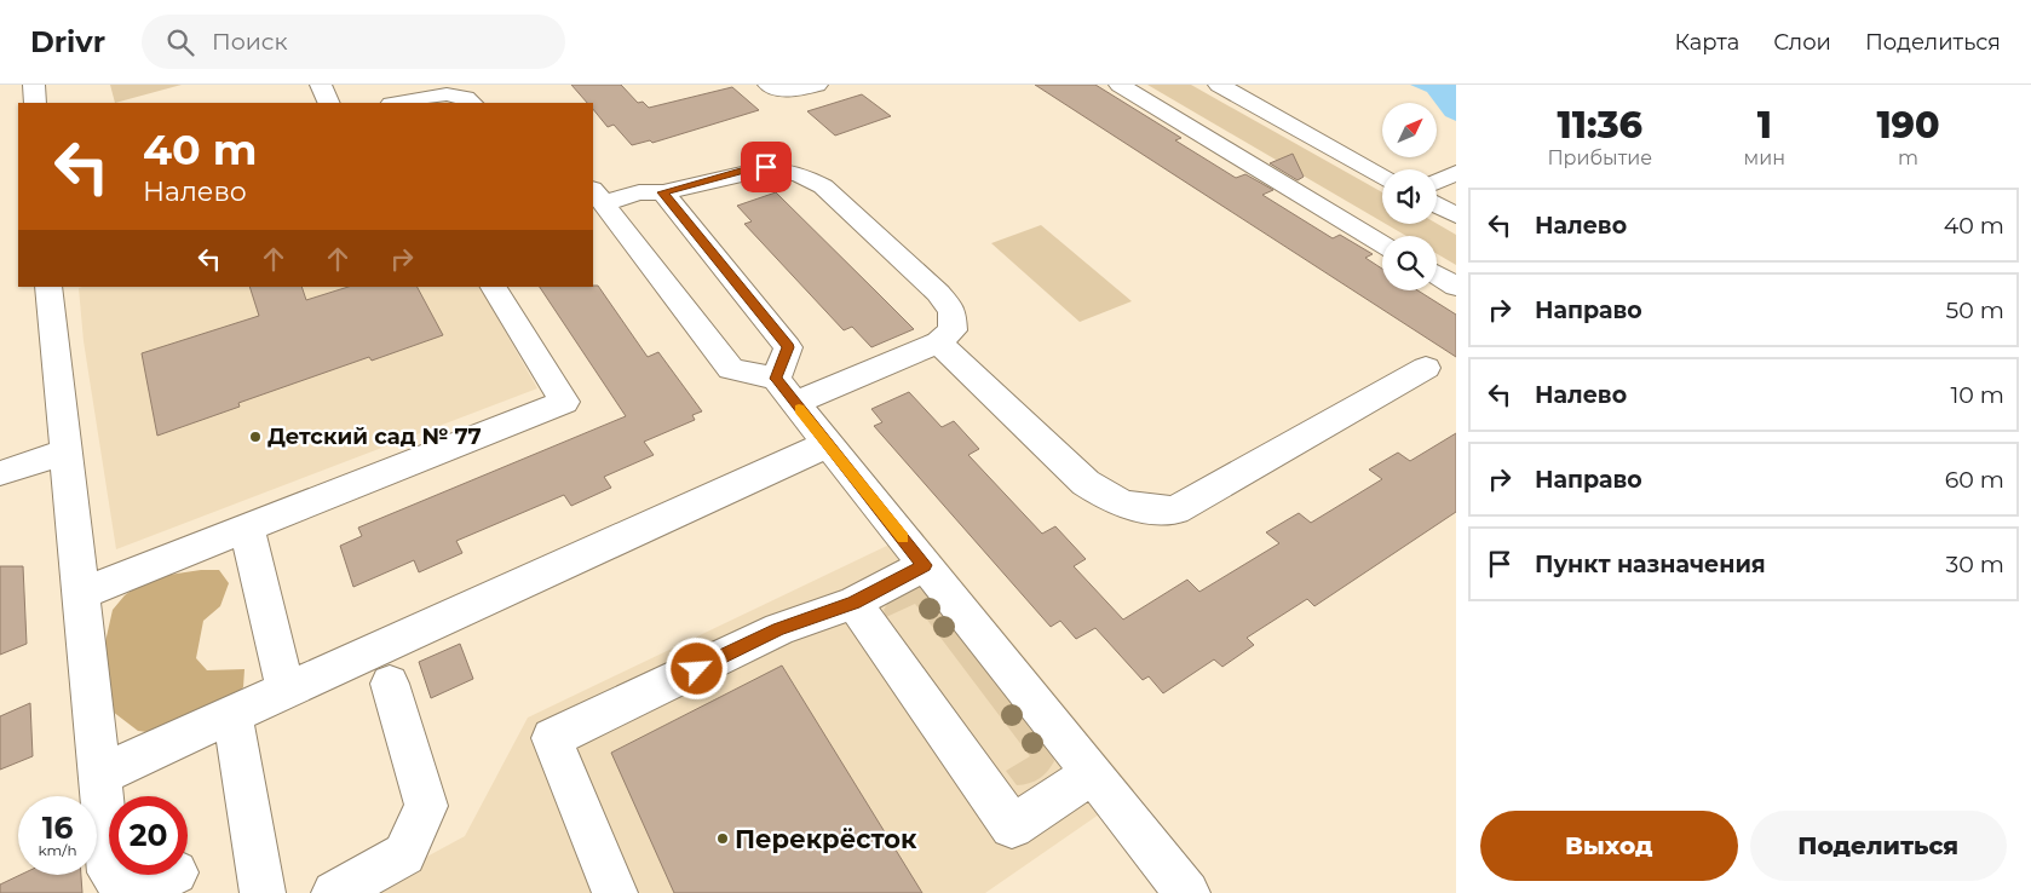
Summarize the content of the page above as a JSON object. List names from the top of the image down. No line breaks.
{"places":["Детский сад № 77","Перекрёсток"],"north":"top right","page":{"header":"Drivr","search":"Поиск","nav":["Карта","Слои","Поделиться"],"eta":["11:36","Прибытие","1","мин","190","m"],"turn":["40 m","Налево"],"list":[{"name":"Налево","value":"40 m"},{"name":"Направо","value":"50 m"},{"name":"Налево","value":"10 m"},{"name":"Направо","value":"60 m"},{"name":"Пункт назначения","value":"30 m"}],"speed":"16 km/h","limit":"20","buttons":["Выход","Поделиться"]}}
